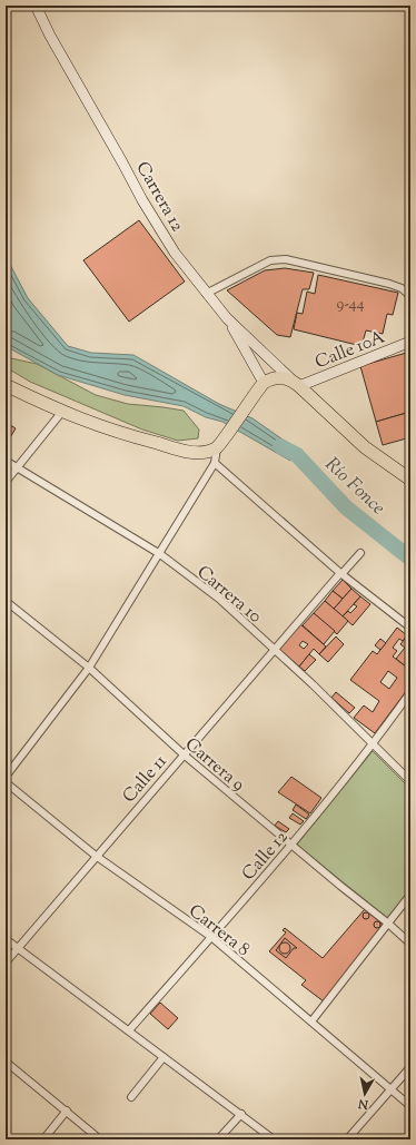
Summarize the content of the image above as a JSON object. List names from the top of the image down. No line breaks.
{"streets":{"street":["Carrera 12","Calle 10A","Carrera 10","Carrera 9","Calle 11","Calle 12","Carrera 8"]},"crossings":[["Carrera 12","Calle 10A"],["Carrera 10","Calle 11"],["Carrera 10","Calle 12"],["Carrera 9","Calle 11"],["Carrera 9","Calle 12"],["Calle 11","Carrera 8"],["Calle 12","Carrera 8"]],"water":["Río Fonce"],"house_numbers":["9-44"],"north":"bottom"}
